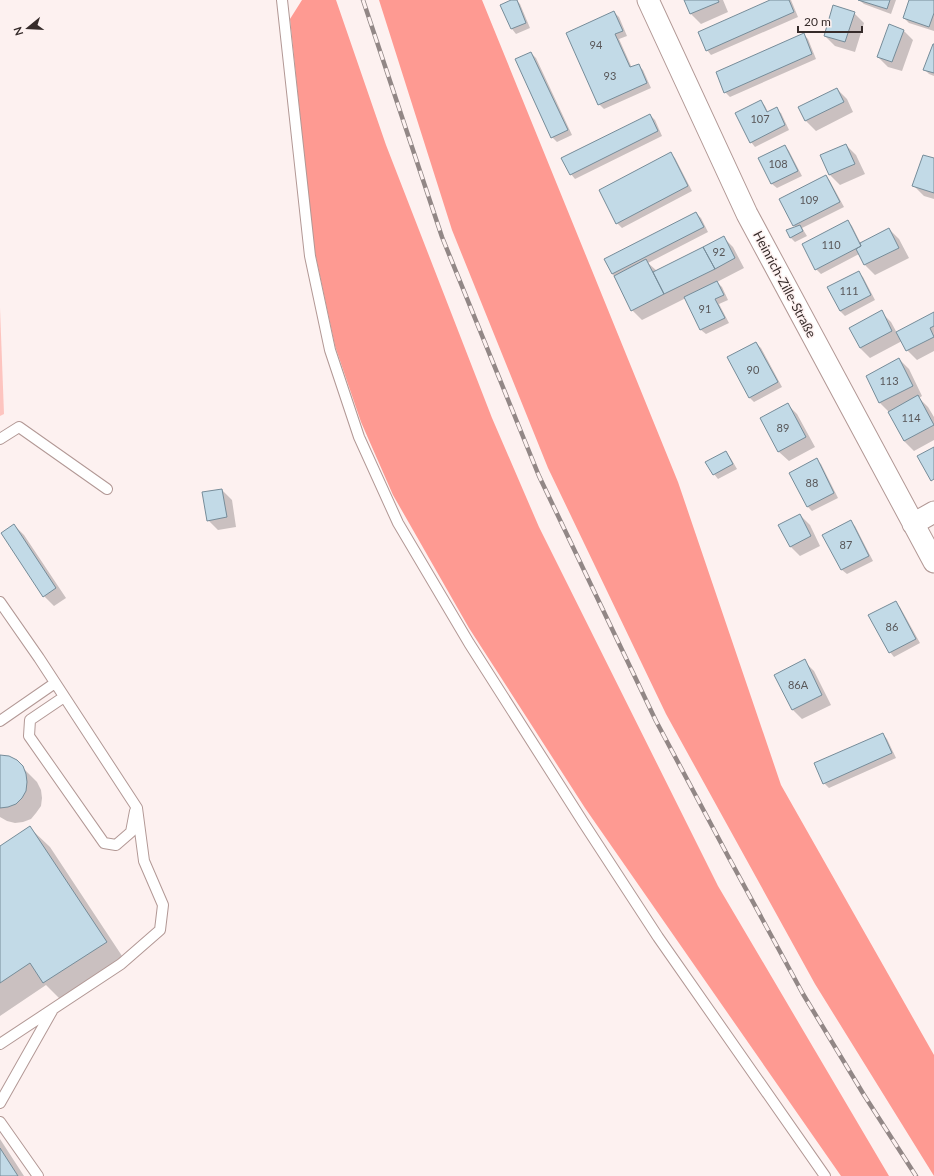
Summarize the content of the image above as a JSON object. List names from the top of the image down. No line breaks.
{"streets":{"street":["Heinrich-Zille-Straße"]},"house_numbers":["94","93","107","108","109","110","92","111","91","90","113","114","89","88","87","86","86A"],"scale_bar":"20 m","north":"left"}
